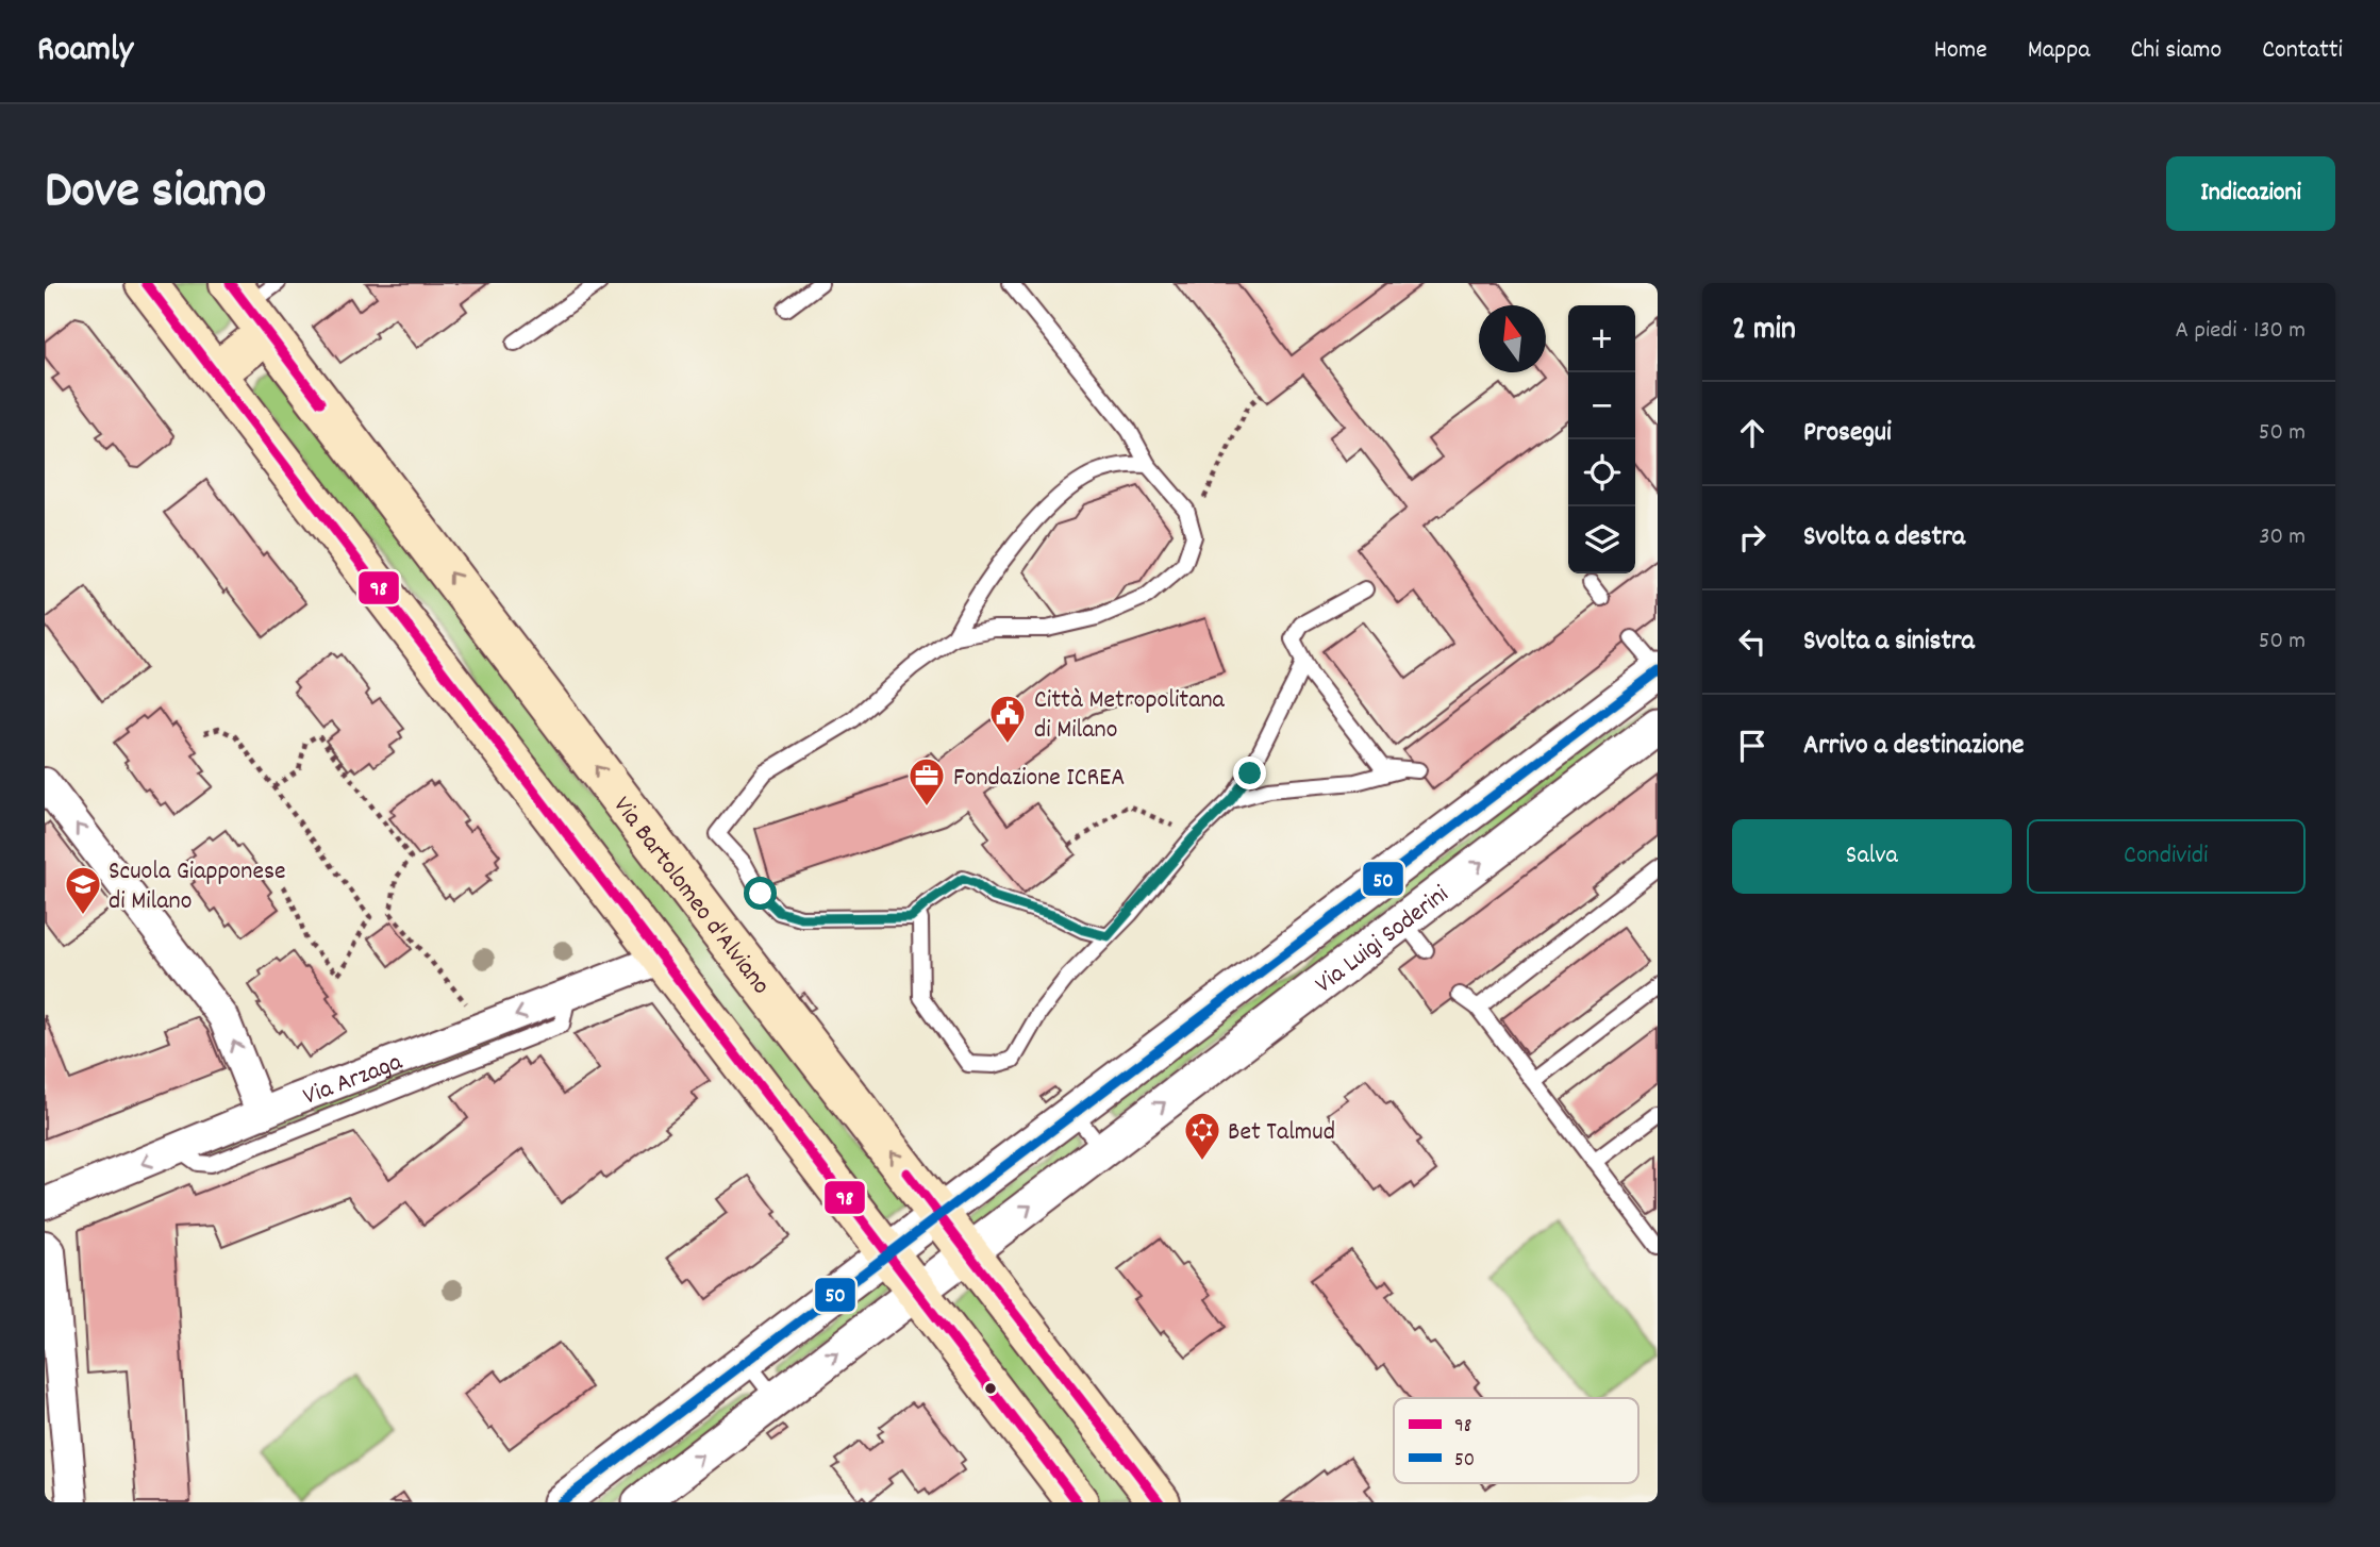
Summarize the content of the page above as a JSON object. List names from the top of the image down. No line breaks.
{"streets":{"main road":["Via Bartolomeo d'Alviano"],"street":["Via Luigi Soderini","Via Arzaga"]},"crossings":[["Via Bartolomeo d'Alviano","Via Luigi Soderini"]],"one_way":["Via Arzaga"],"places":{"public building":["Città Metropolitana di Milano"],"office":["Fondazione ICREA"],"school or university":["Scuola Giapponese di Milano"],"synagogue":["Bet Talmud"]},"lines":["transit line 98","transit line 50"],"legend":["98","50"],"north":"top","page":{"header":"Roamly","nav":["Home","Mappa","Chi siamo","Contatti"],"title":"Dove siamo","buttons":["Indicazioni",["Salva","Condividi"]],"heading":["2 min","A piedi · 130 m"],"map_buttons":["+","−"],"list":[["Prosegui","50 m"],["Svolta a destra","30 m"],["Svolta a sinistra","50 m"],"Arrivo a destinazione"]}}
